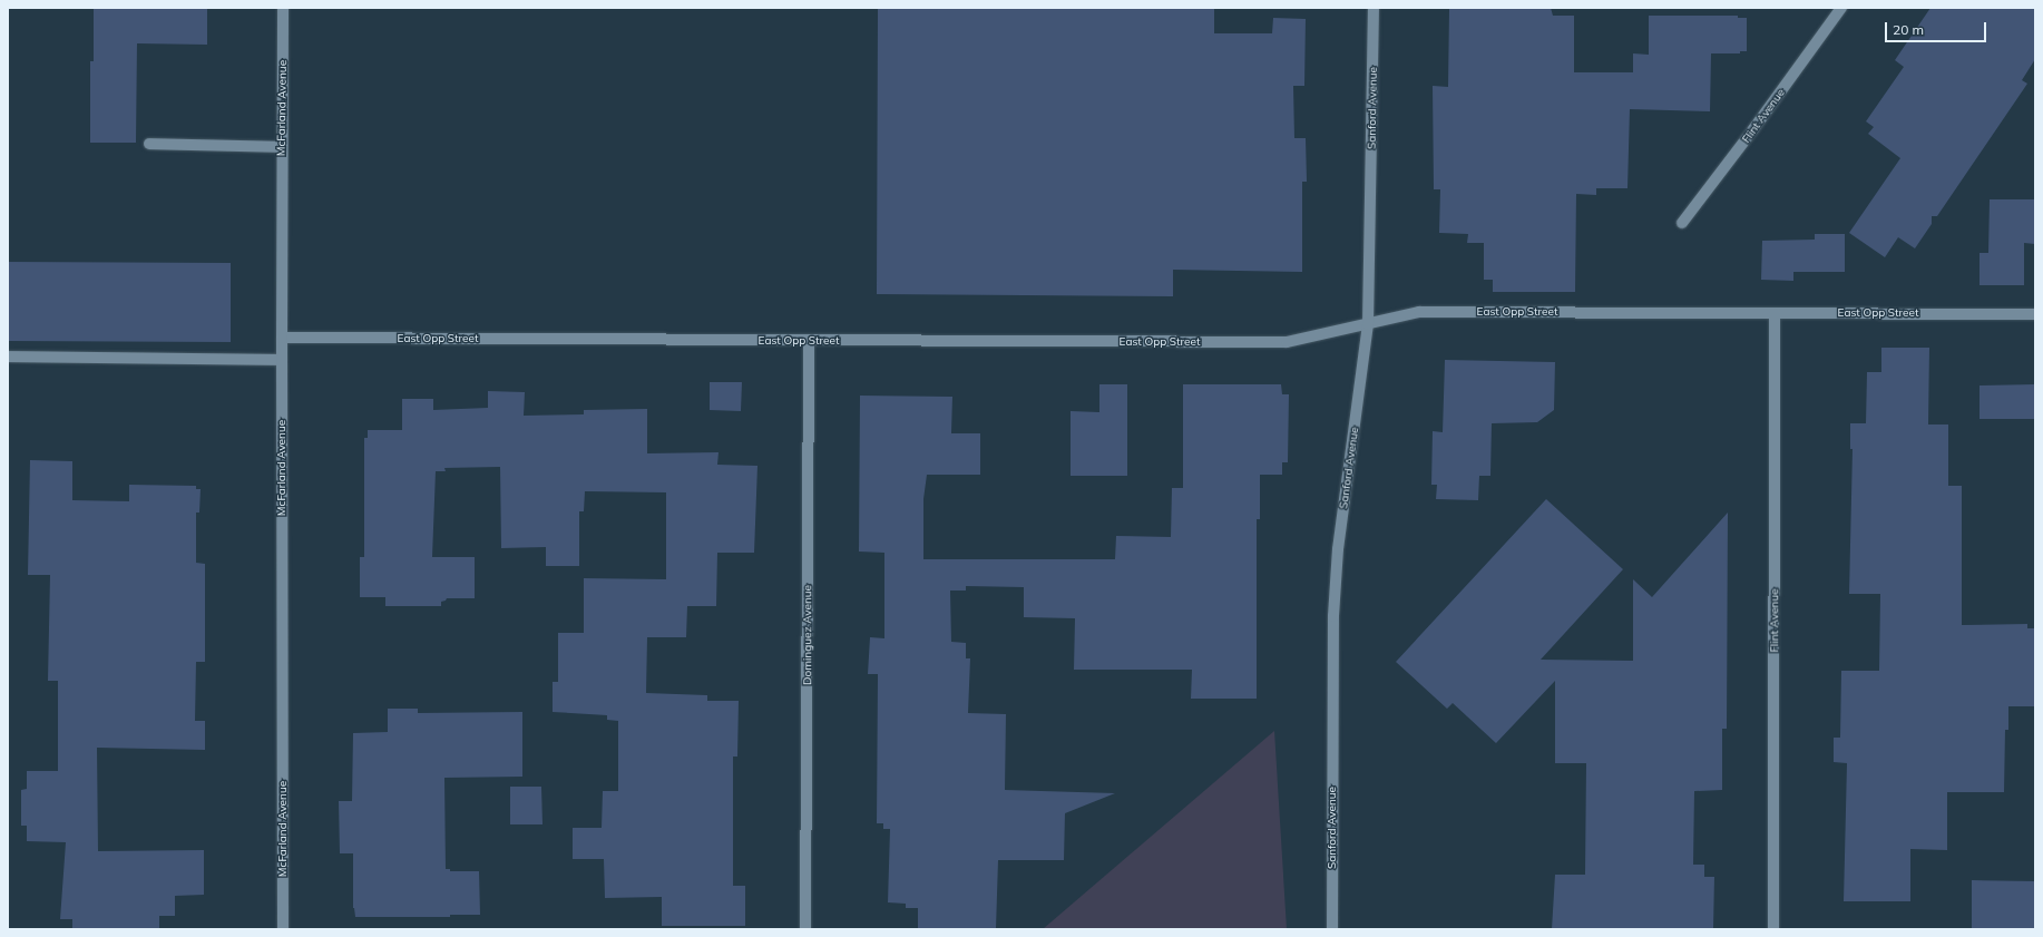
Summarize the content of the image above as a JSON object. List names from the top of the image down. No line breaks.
{"streets":{"street":["McFarland Avenue","Sanford Avenue","Flint Avenue","East Opp Street","Dominguez Avenue"]},"crossings":[["McFarland Avenue","East Opp Street"],["Sanford Avenue","East Opp Street"],["Flint Avenue","East Opp Street"],["East Opp Street","Dominguez Avenue"]],"scale_bar":"20 m"}
